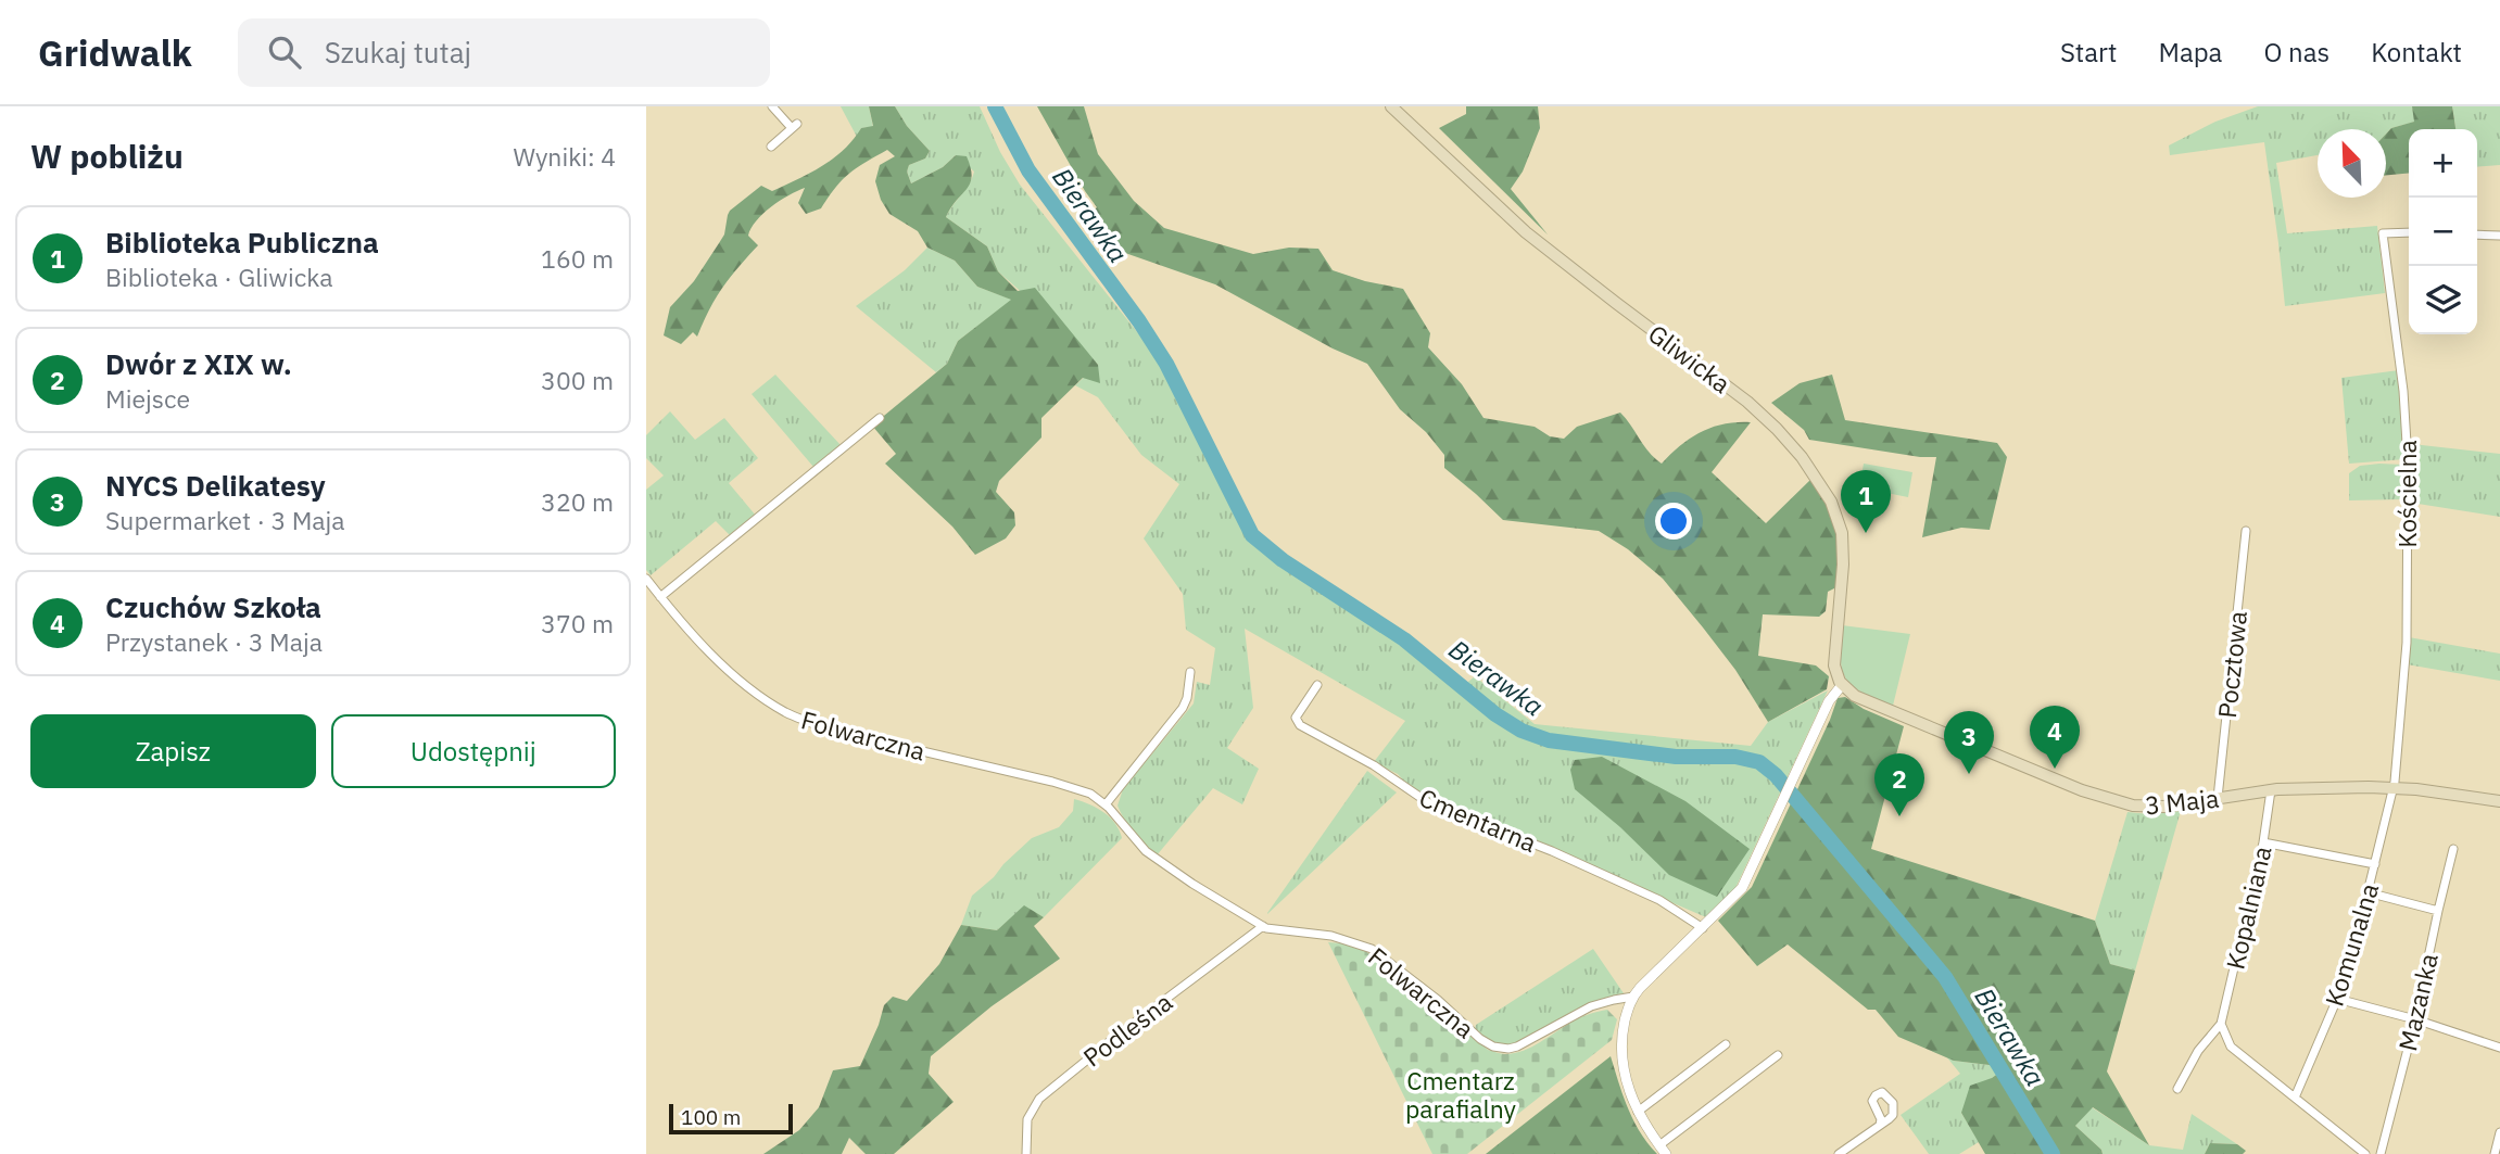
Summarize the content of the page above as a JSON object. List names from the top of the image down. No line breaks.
{"streets":{"main road":["Gliwicka","3 Maja"],"street":["Kościelna","Pocztowa","Folwarczna","Cmentarna","Kopalniana","Komunalna","Mazanka","Podleśna"]},"crossings":[["Gliwicka","3 Maja"],["Kościelna","3 Maja"],["Kościelna","Komunalna"],["Pocztowa","3 Maja"],["Folwarczna","Podleśna"],["3 Maja","Kopalniana"],["3 Maja","Komunalna"]],"water":["Bierawka"],"parks":["Cmentarz parafialny"],"scale_bar":"100 m","north":"top left","page":{"header":"Gridwalk","search":"Szukaj tutaj","nav":["Start","Mapa","O nas","Kontakt"],"heading":["W pobliżu","Wyniki: 4"],"map_buttons":["+","−"],"list":[{"mark":"1","name":"Biblioteka Publiczna","note":"Biblioteka · Gliwicka","value":"160 m"},{"mark":"2","name":"Dwór z XIX w.","note":"Miejsce","value":"300 m"},{"mark":"3","name":"NYCS Delikatesy","note":"Supermarket · 3 Maja","value":"320 m"},{"mark":"4","name":"Czuchów Szkoła","note":"Przystanek · 3 Maja","value":"370 m"}],"pins":["1","4","3","2"],"buttons":["Zapisz","Udostępnij"],"scale":"100 m"}}
